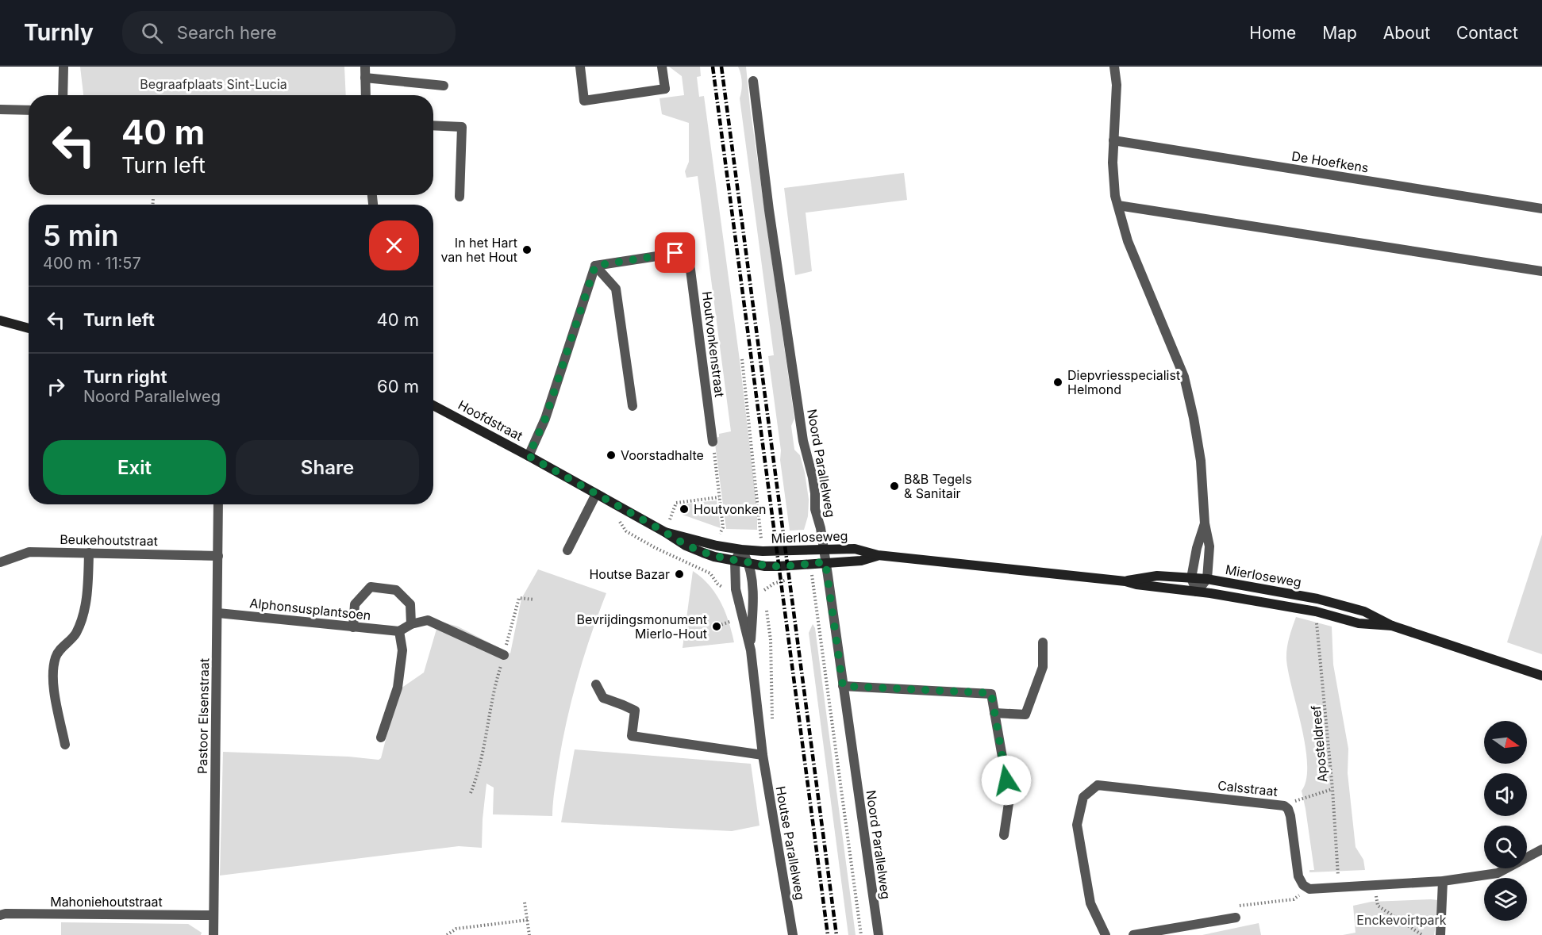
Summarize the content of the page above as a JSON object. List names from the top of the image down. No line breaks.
{"streets":{"street":["De Hoefkens","Houtvonkenstraat","Hoofdstraat","Noord Parallelweg","Mierloseweg","Beukehoutstraat","Alphonsusplantsoen","Pastoor Elsenstraat","Calsstraat","Houtse Parallelweg","Mahoniehoutstraat"],"path":["Aposteldreef"]},"crossings":[["Hoofdstraat","Mierloseweg"],["Hoofdstraat","Houtse Parallelweg"],["Noord Parallelweg","Mierloseweg"],["Mierloseweg","Aposteldreef"],["Mierloseweg","Houtse Parallelweg"],["Beukehoutstraat","Pastoor Elsenstraat"],["Alphonsusplantsoen","Pastoor Elsenstraat"],["Pastoor Elsenstraat","Mahoniehoutstraat"]],"parks":["Begraafplaats Sint-Lucia","Enckevoirtpark"],"places":["In het Hart van het Hout","Diepvriesspecialist Helmond","Voorstadhalte","B&B Tegels & Sanitair","Houtvonken","Houtse Bazar","Bevrijdingsmonument Mierlo-Hout"],"north":"right","page":{"header":"Turnly","search":"Search here","nav":["Home","Map","About","Contact"],"turn":["40 m","Turn left"],"heading":["5 min","400 m · 11:57"],"list":[{"name":"Turn left","value":"40 m"},{"name":"Turn right","note":"Noord Parallelweg","value":"60 m"}],"buttons":["Exit","Share"]}}
